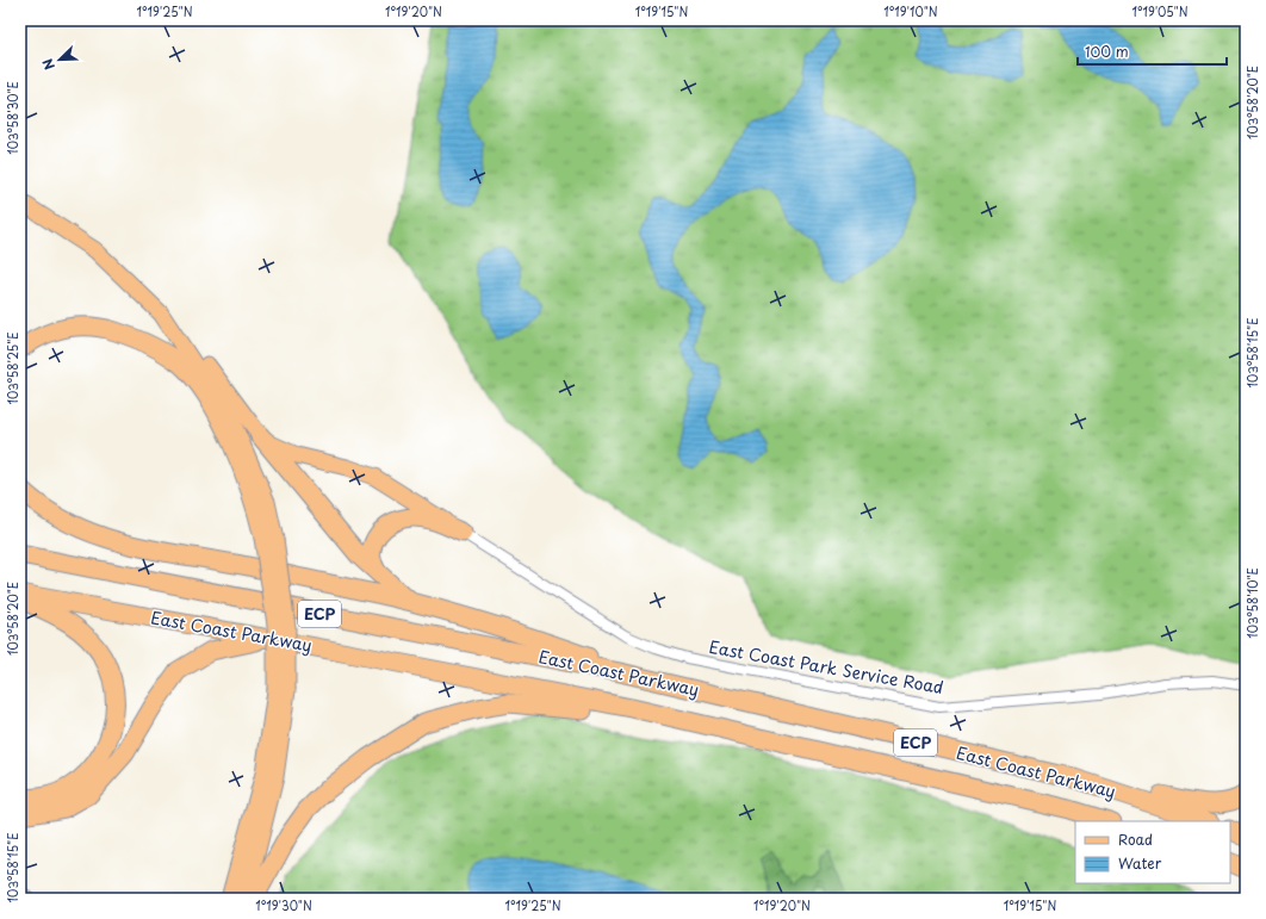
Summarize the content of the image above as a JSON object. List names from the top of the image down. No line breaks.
{"streets":{"highway":["ECP","East Coast Parkway"],"street":["East Coast Park Service Road"]},"legend":["Road","Water"],"scale_bar":"100 m","north":"bottom left","coordinates":["1°19'25\"N","1°19'20\"N","1°19'15\"N","1°19'10\"N","1°19'05\"N","103°58'20\"E","103°58'30\"E","103°58'15\"E","103°58'25\"E","103°58'10\"E","1°19'30\"N"]}
